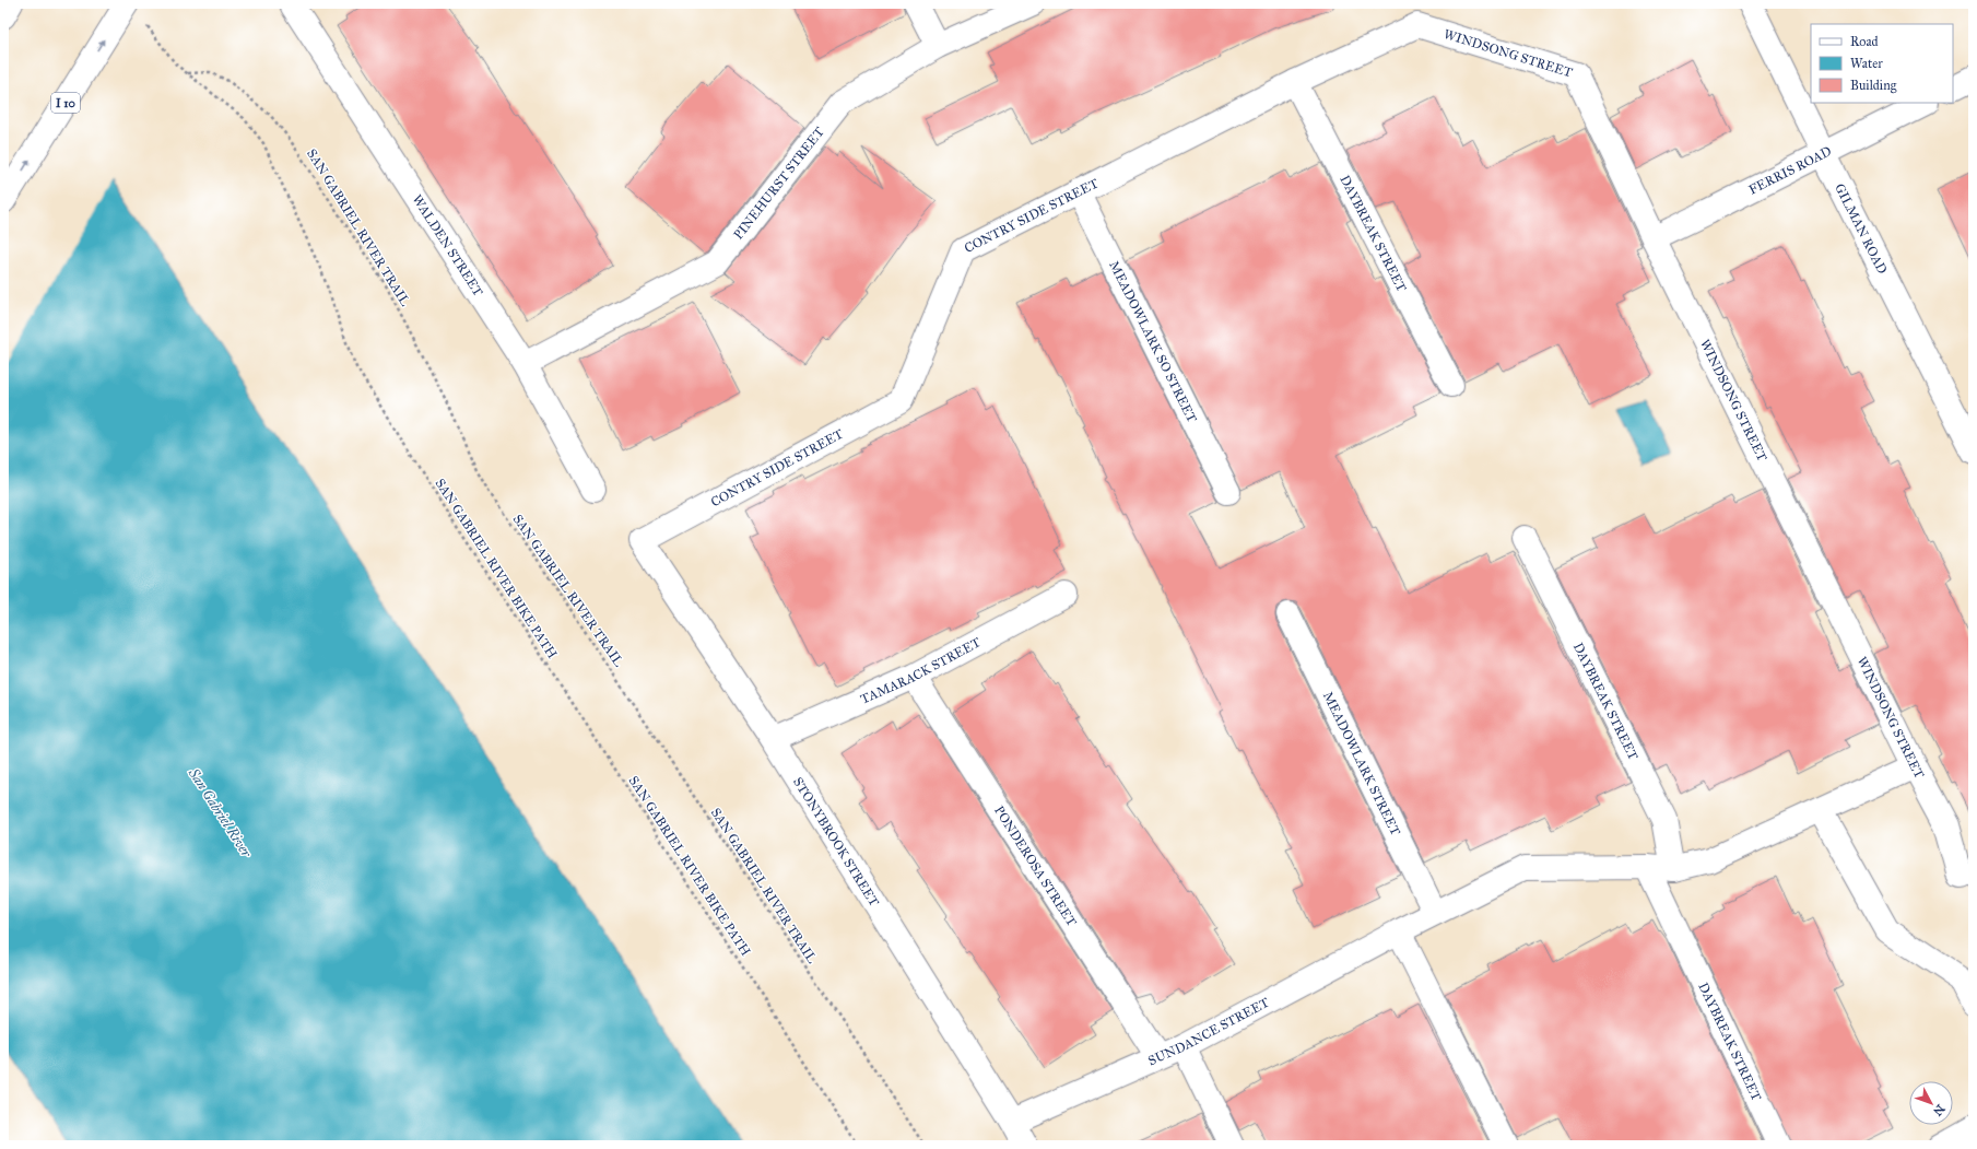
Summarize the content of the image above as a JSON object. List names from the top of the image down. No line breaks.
{"streets":{"main road":["WINDSONG STREET","I 10","FERRIS ROAD","PINEHURST STREET","CONTRY SIDE STREET","GILMAN ROAD","DAYBREAK STREET","WALDEN STREET","MEADOWLARK SO STREET","TAMARACK STREET","MEADOWLARK STREET","STONYBROOK STREET","PONDEROSA STREET","SUNDANCE STREET"],"path":["SAN GABRIEL RIVER TRAIL","SAN GABRIEL RIVER BIKE PATH"]},"crossings":[["WINDSONG STREET","FERRIS ROAD"],["WINDSONG STREET","CONTRY SIDE STREET"],["FERRIS ROAD","GILMAN ROAD"],["PINEHURST STREET","WALDEN STREET"],["CONTRY SIDE STREET","DAYBREAK STREET"],["CONTRY SIDE STREET","MEADOWLARK SO STREET"],["CONTRY SIDE STREET","STONYBROOK STREET"],["SAN GABRIEL RIVER TRAIL","SAN GABRIEL RIVER BIKE PATH"],["TAMARACK STREET","STONYBROOK STREET"],["TAMARACK STREET","PONDEROSA STREET"],["STONYBROOK STREET","SUNDANCE STREET"],["PONDEROSA STREET","SUNDANCE STREET"]],"water":["San Gabriel River"],"legend":["Road","Water","Building"],"north":"bottom right"}
